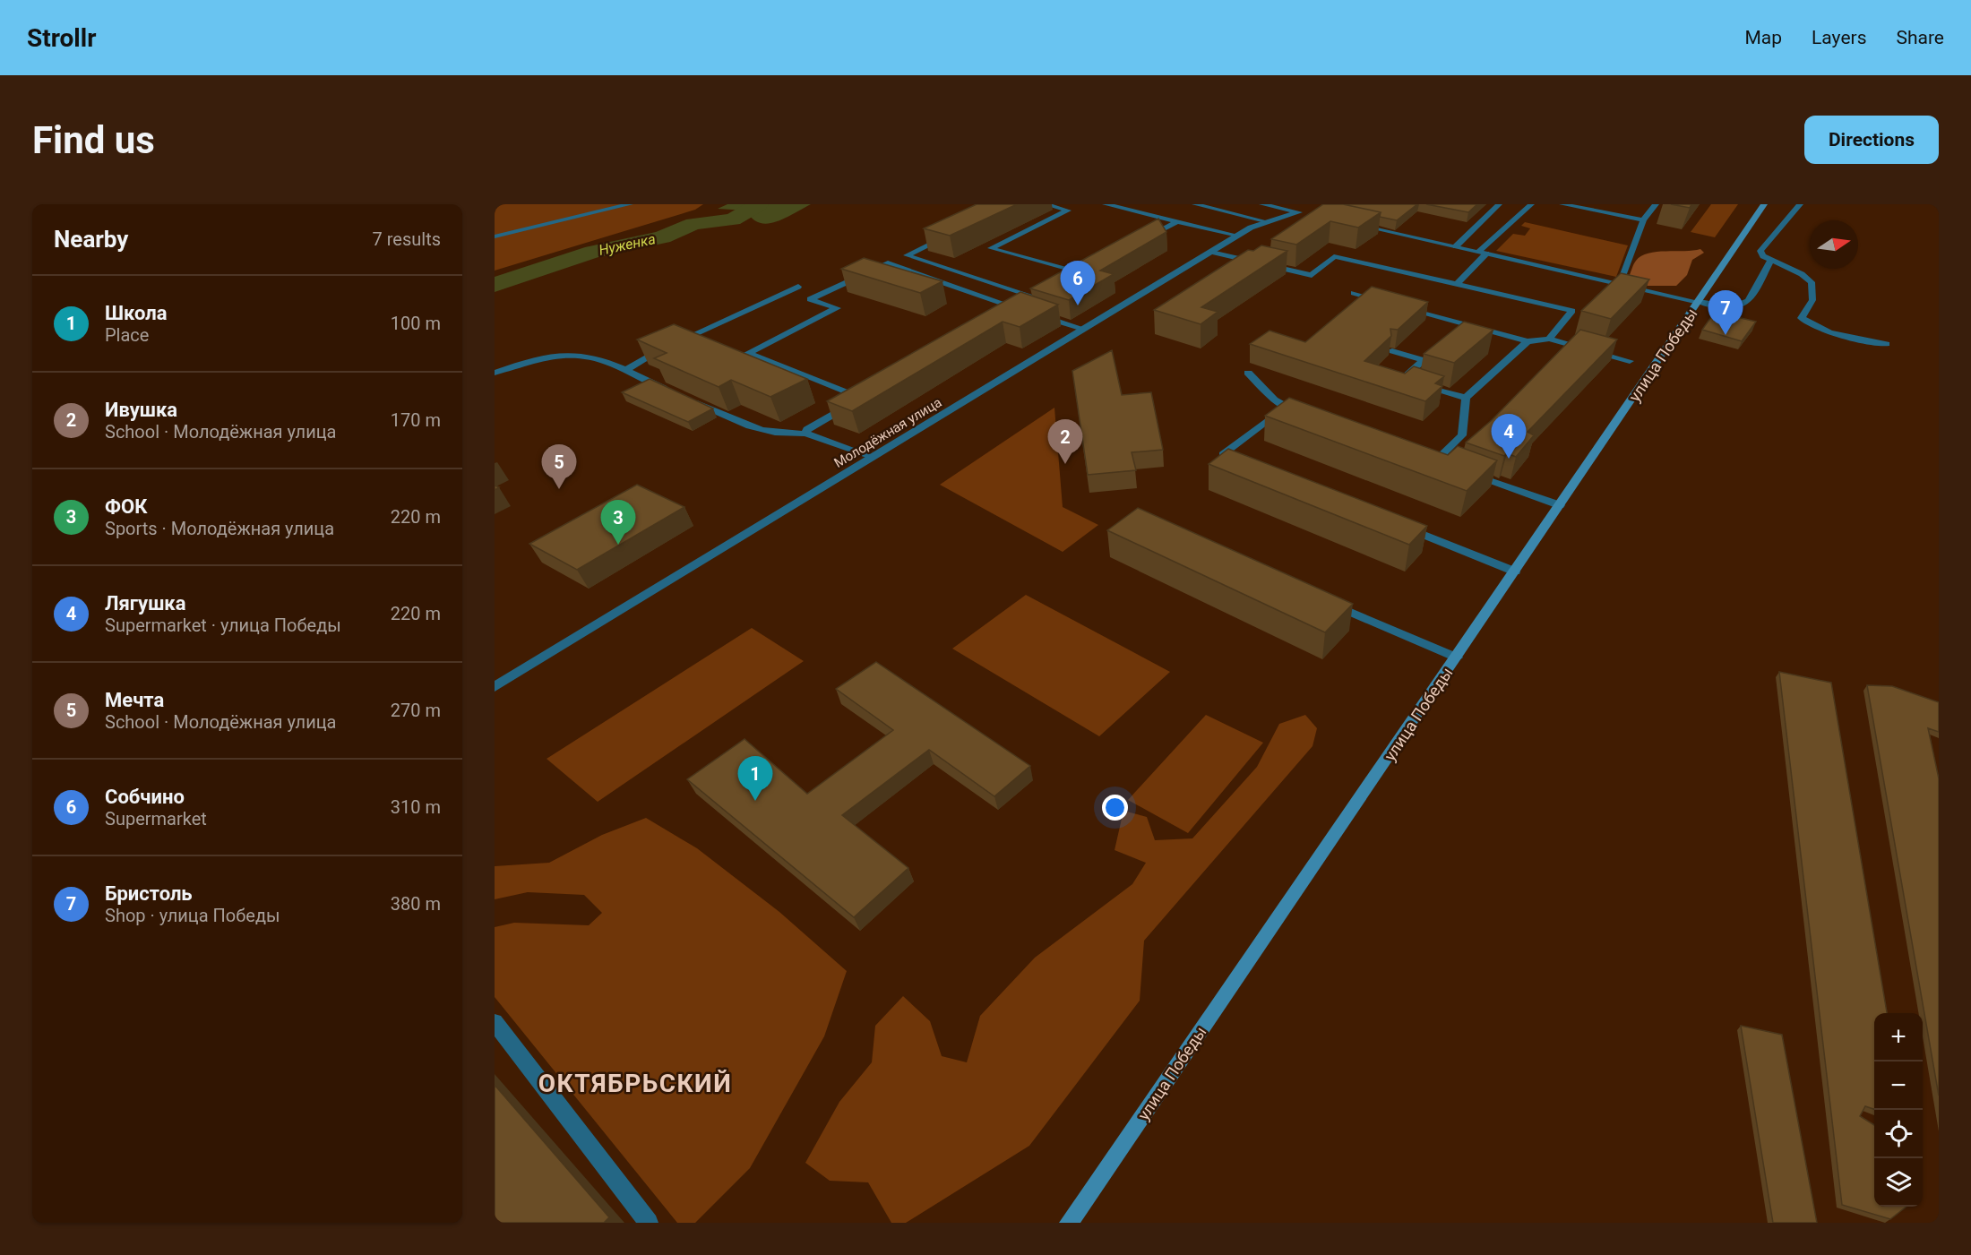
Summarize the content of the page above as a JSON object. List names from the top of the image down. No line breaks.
{"streets":{"street":["улица Победы","Молодёжная улица"]},"districts":["ОКТЯБРЬСКИЙ"],"water":["Нуженка"],"north":"right","page":{"header":"Strollr","nav":["Map","Layers","Share"],"buttons":"Directions","title":"Find us","heading":["Nearby","7 results"],"pins":["6","7","4","2","5","3","1"],"list":[{"mark":"1","name":"Школа","note":"Place","value":"100 m"},{"mark":"2","name":"Ивушка","note":"School · Молодёжная улица","value":"170 m"},{"mark":"3","name":"ФОК","note":"Sports · Молодёжная улица","value":"220 m"},{"mark":"4","name":"Лягушка","note":"Supermarket · улица Победы","value":"220 m"},{"mark":"5","name":"Мечта","note":"School · Молодёжная улица","value":"270 m"},{"mark":"6","name":"Собчино","note":"Supermarket","value":"310 m"},{"mark":"7","name":"Бристоль","note":"Shop · улица Победы","value":"380 m"}],"map_buttons":["+","−"]}}
